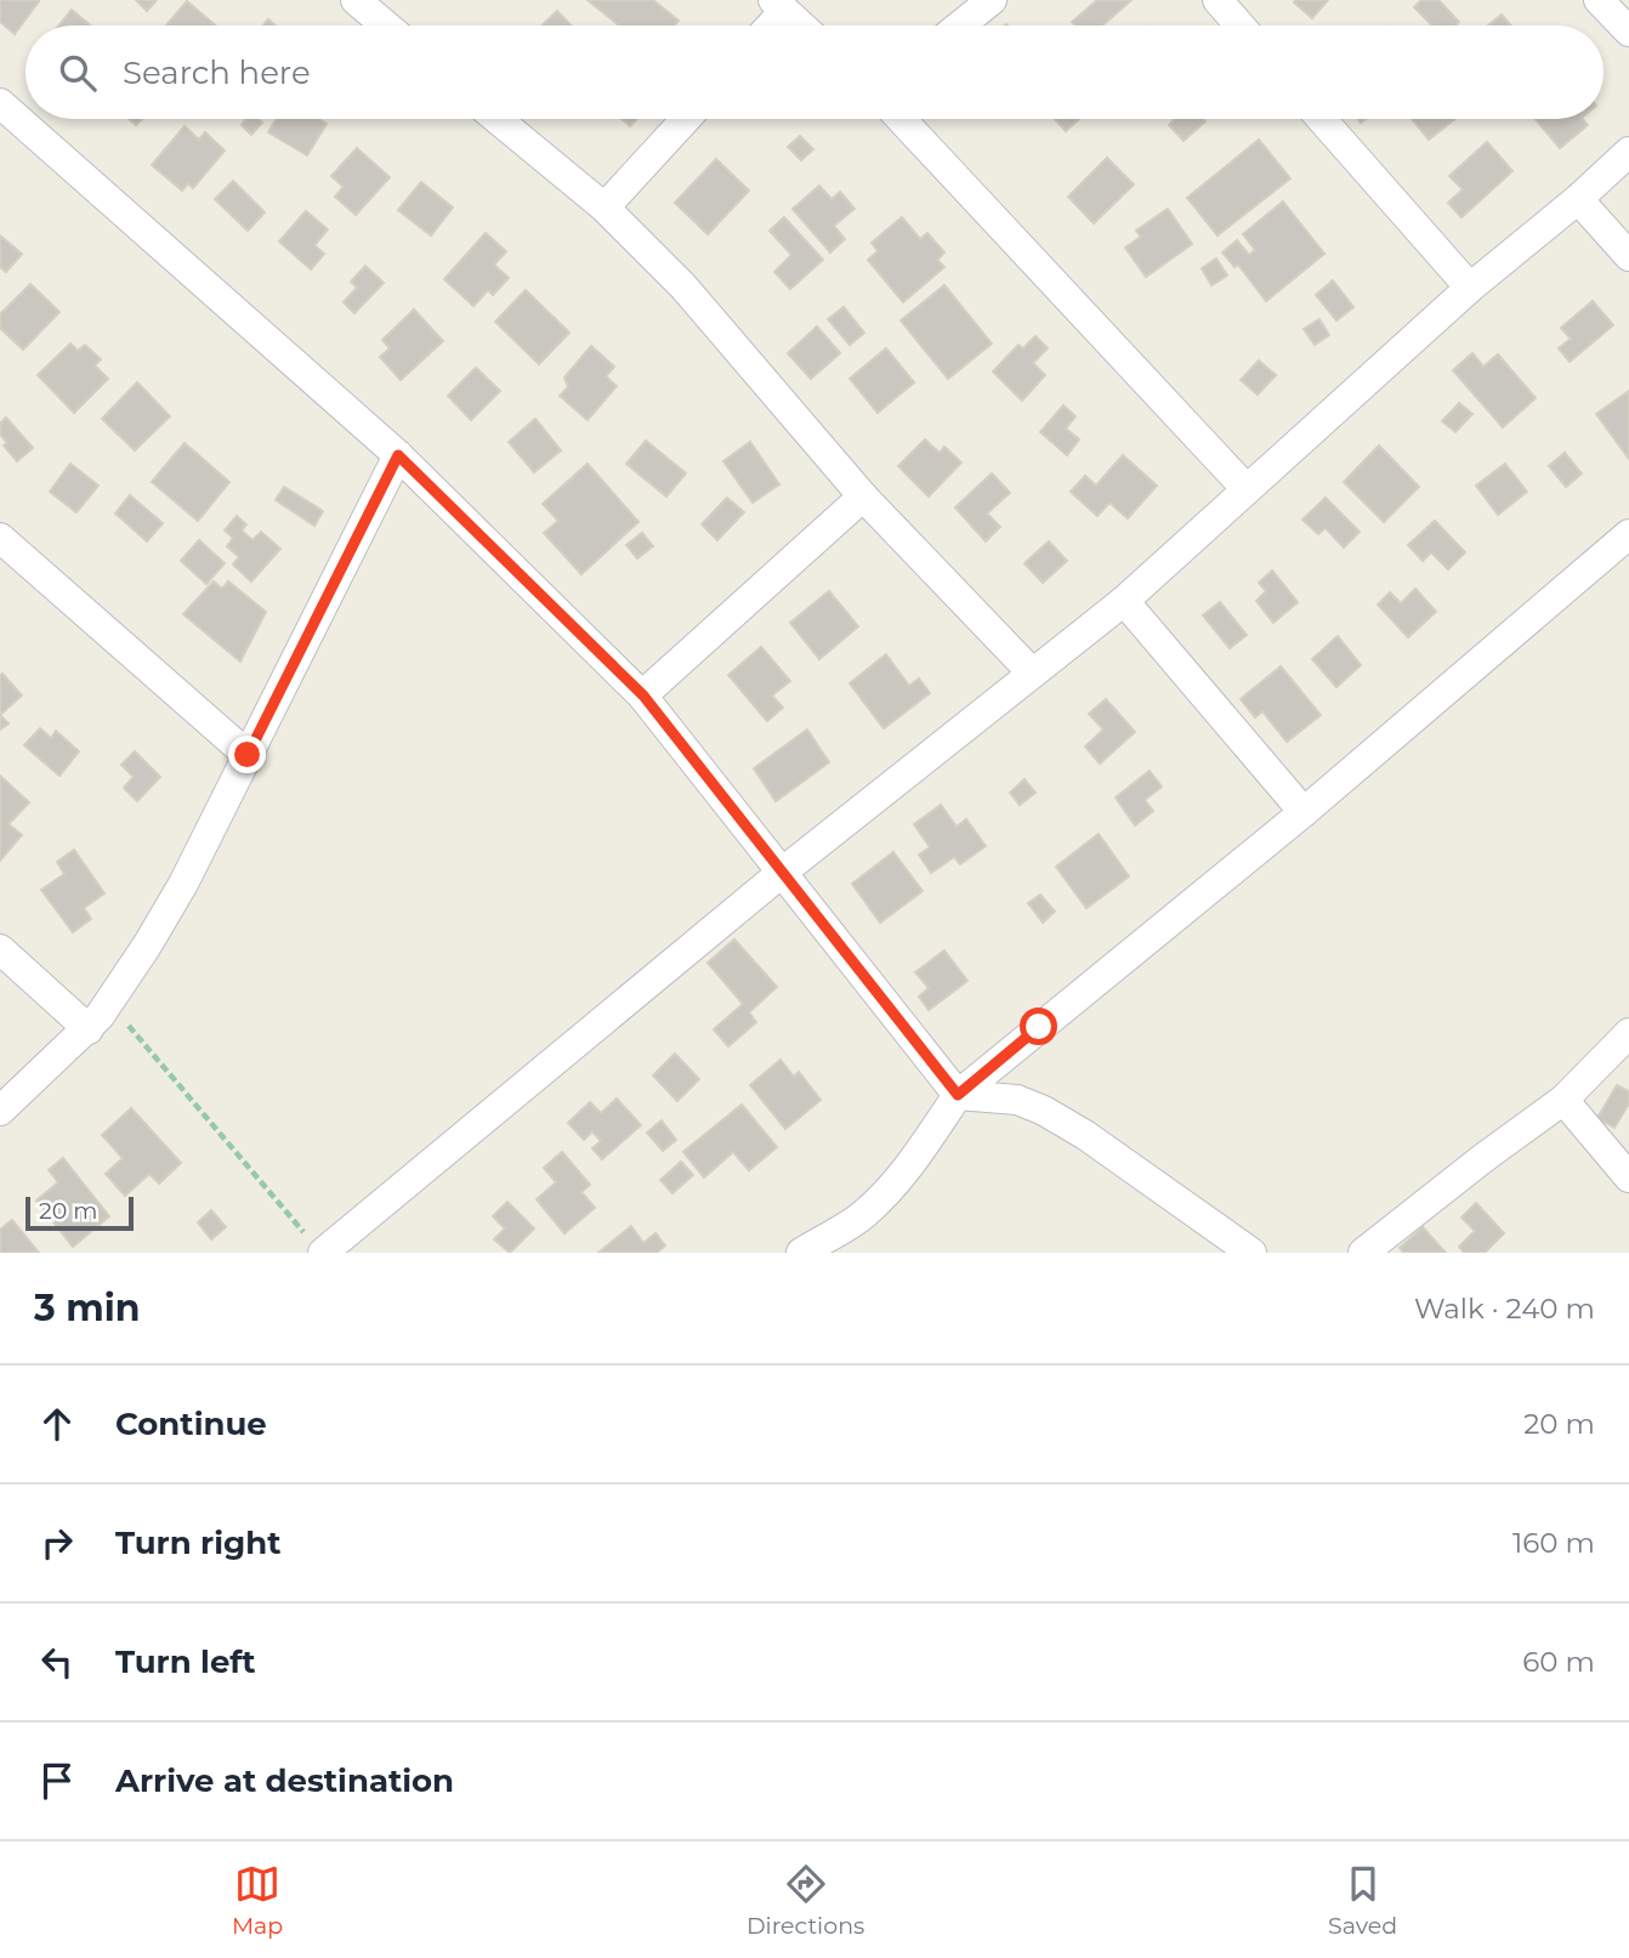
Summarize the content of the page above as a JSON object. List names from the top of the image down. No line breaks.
{"scale_bar":"20 m","page":{"search":"Search here","scale":"20 m","heading":["3 min","Walk · 240 m"],"list":[["Continue","20 m"],["Turn right","160 m"],["Turn left","60 m"],"Arrive at destination"],"nav":["Map","Directions","Saved"]}}
